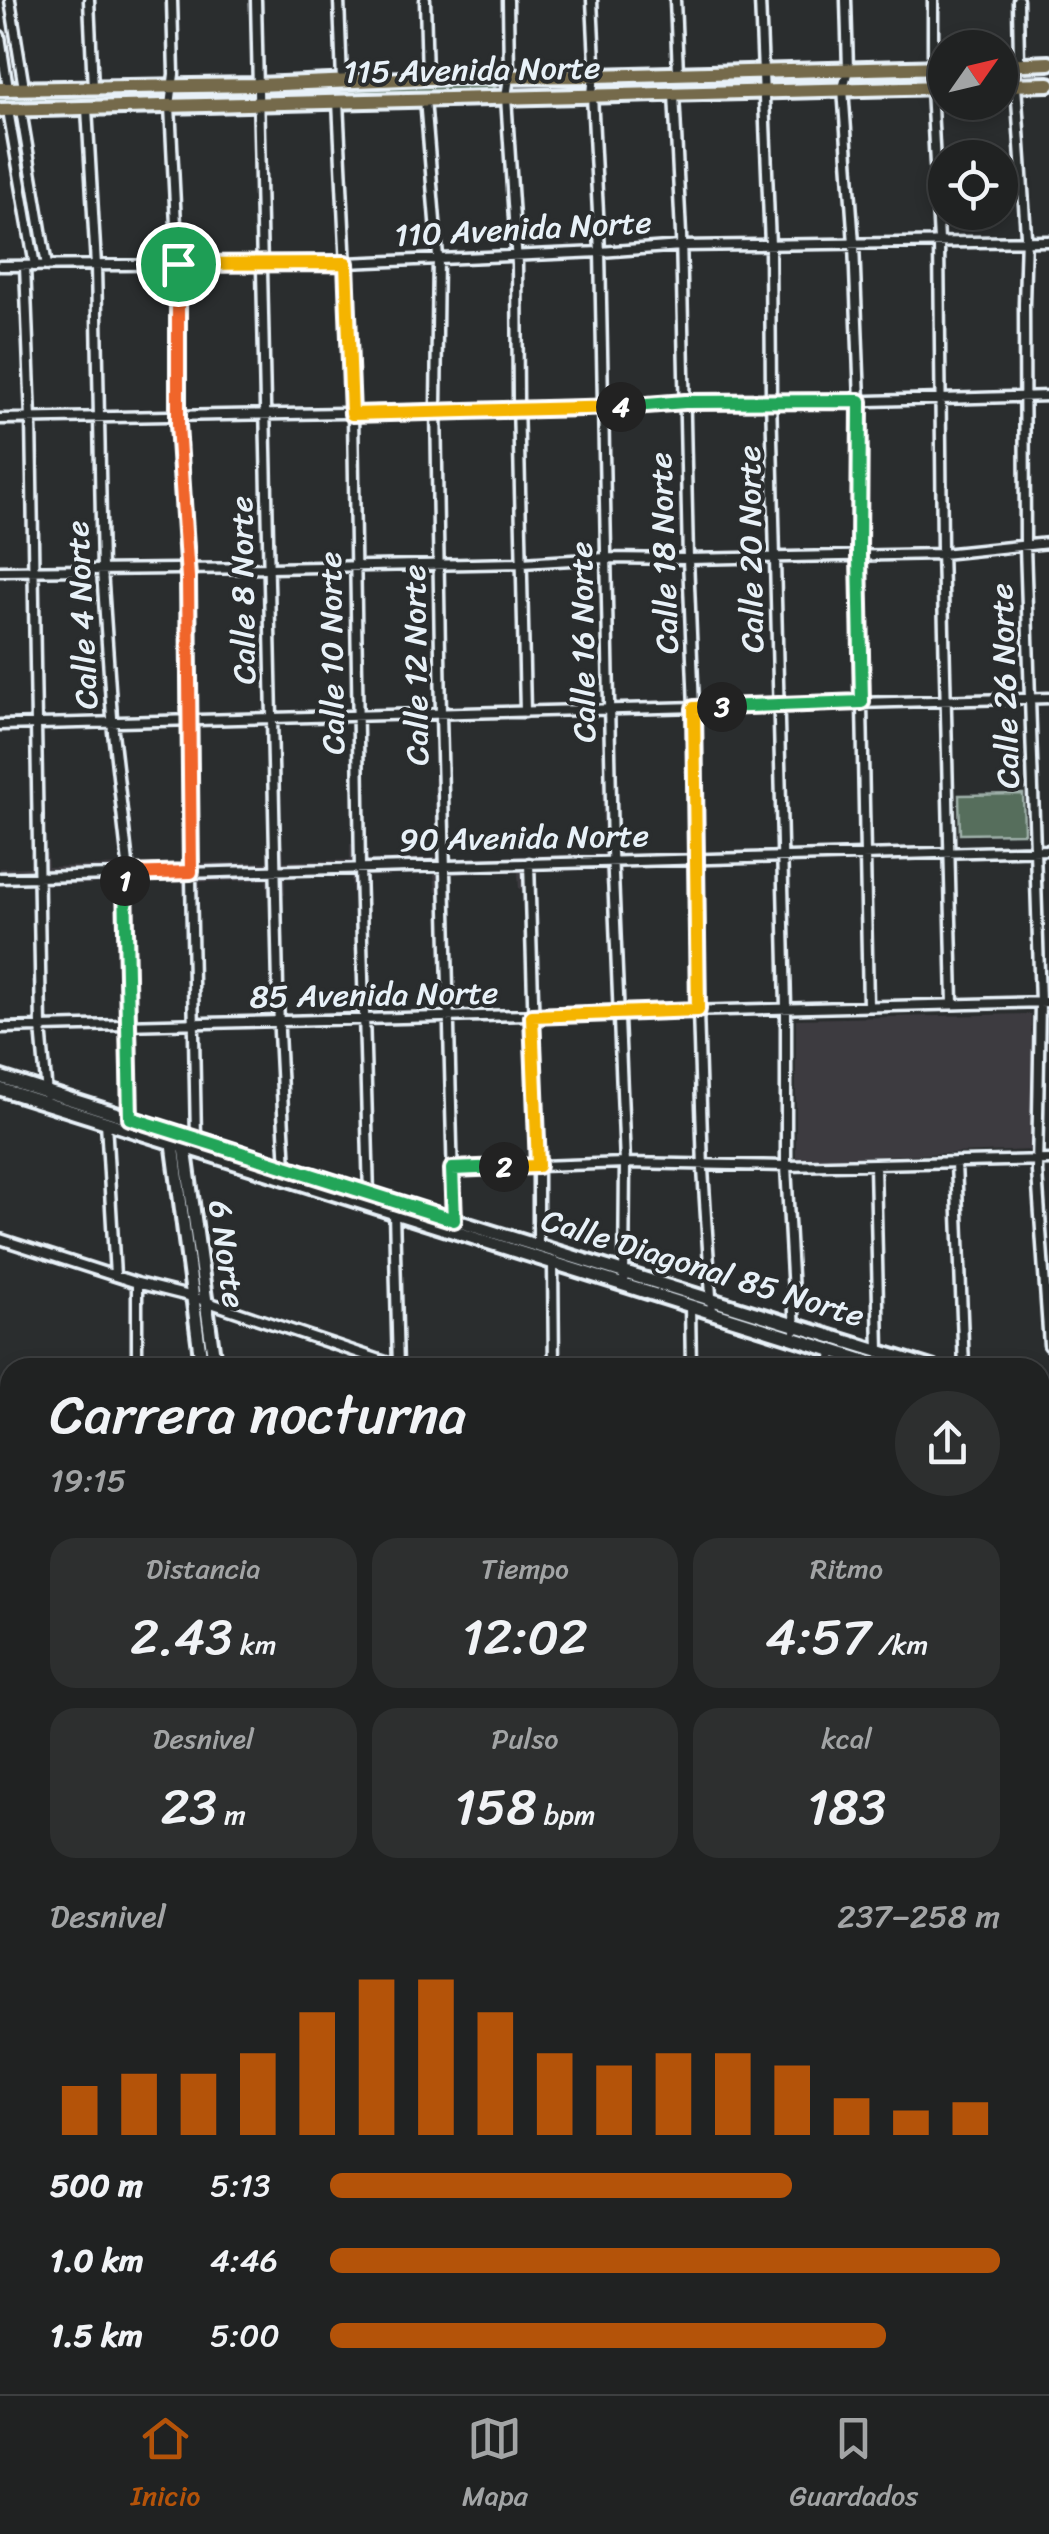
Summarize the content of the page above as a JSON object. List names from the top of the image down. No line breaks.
{"streets":{"main road":["115 Avenida Norte","6 Norte","Calle Diagonal 85 Norte"],"street":["110 Avenida Norte","Calle 20 Norte","Calle 18 Norte","Calle 8 Norte","Calle 4 Norte","Calle 16 Norte","Calle 10 Norte","Calle 12 Norte","Calle 26 Norte","90 Avenida Norte","85 Avenida Norte"]},"crossings":[["115 Avenida Norte","Calle 20 Norte"],["115 Avenida Norte","Calle 18 Norte"],["115 Avenida Norte","Calle 8 Norte"],["115 Avenida Norte","Calle 4 Norte"],["115 Avenida Norte","Calle 16 Norte"],["115 Avenida Norte","Calle 10 Norte"],["115 Avenida Norte","Calle 12 Norte"],["110 Avenida Norte","Calle 20 Norte"],["110 Avenida Norte","Calle 18 Norte"],["110 Avenida Norte","Calle 8 Norte"],["110 Avenida Norte","Calle 4 Norte"],["110 Avenida Norte","Calle 16 Norte"],["110 Avenida Norte","Calle 10 Norte"],["110 Avenida Norte","Calle 12 Norte"],["110 Avenida Norte","Calle 26 Norte"],["Calle 20 Norte","90 Avenida Norte"],["Calle 20 Norte","85 Avenida Norte"],["Calle 20 Norte","Calle Diagonal 85 Norte"],["Calle 18 Norte","90 Avenida Norte"],["Calle 18 Norte","85 Avenida Norte"],["Calle 18 Norte","Calle Diagonal 85 Norte"],["Calle 8 Norte","90 Avenida Norte"],["Calle 8 Norte","85 Avenida Norte"],["Calle 8 Norte","Calle Diagonal 85 Norte"],["Calle 4 Norte","90 Avenida Norte"],["Calle 4 Norte","85 Avenida Norte"],["Calle 4 Norte","Calle Diagonal 85 Norte"],["Calle 16 Norte","90 Avenida Norte"],["Calle 16 Norte","85 Avenida Norte"],["Calle 16 Norte","Calle Diagonal 85 Norte"],["Calle 10 Norte","90 Avenida Norte"],["Calle 10 Norte","85 Avenida Norte"],["Calle 10 Norte","Calle Diagonal 85 Norte"],["Calle 12 Norte","90 Avenida Norte"],["Calle 12 Norte","85 Avenida Norte"],["Calle 12 Norte","Calle Diagonal 85 Norte"],["Calle 26 Norte","90 Avenida Norte"],["Calle 26 Norte","85 Avenida Norte"],["6 Norte","Calle Diagonal 85 Norte"]],"north":"top right","page":{"pins":["4","3","1","2"],"heading":["Carrera nocturna","19:15"],"stats":[["Distancia","2.43 km"],["Tiempo","12:02"],["Ritmo","4:57 /km"],["Desnivel","23 m"],["Pulso","158 bpm"],["kcal","183"]],"chart":["Desnivel","237–258 m"],"list":[{"name":"500 m","note":"5:13"},{"name":"1.0 km","note":"4:46"},{"name":"1.5 km","note":"5:00"}],"tabs":["Inicio","Mapa","Guardados"]}}
